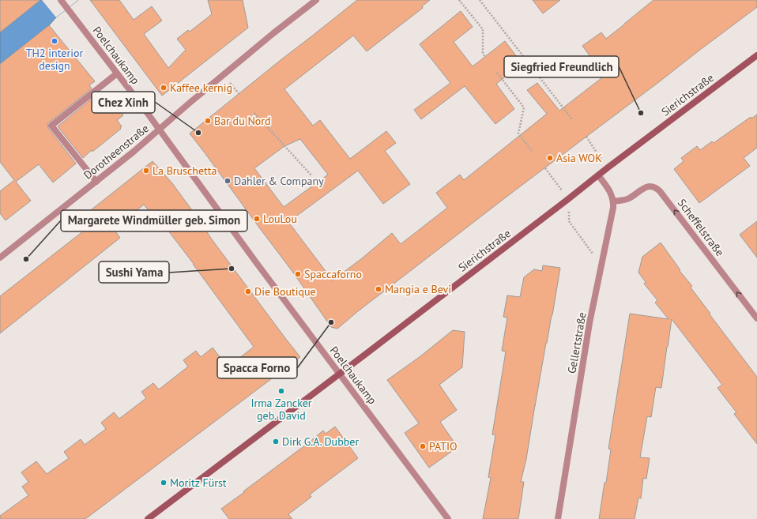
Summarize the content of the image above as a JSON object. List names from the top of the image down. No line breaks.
{"streets":{"main road":["Sierichstraße"],"street":["Poelchaukamp","Dorotheenstraße","Scheffelstraße","Gellertstraße"]},"crossings":[["Poelchaukamp","Sierichstraße"],["Poelchaukamp","Dorotheenstraße"],["Scheffelstraße","Gellertstraße"]],"one_way":["Scheffelstraße"],"places":["TH2 interior design","Kaffee kernig","Siegfried Freundlich","Bar du Nord","Chez Xinh","Asia WOK","La Bruschetta","Dahler & Company","LouLou","Margarete Windmüller geb. Simon","Sushi Yama","Spaccaforno","Mangia e Bevi","Die Boutique","Spacca Forno","Irma Zancker geb. David","Dirk G.A. Dubber","PATIO","Moritz Fürst"]}
